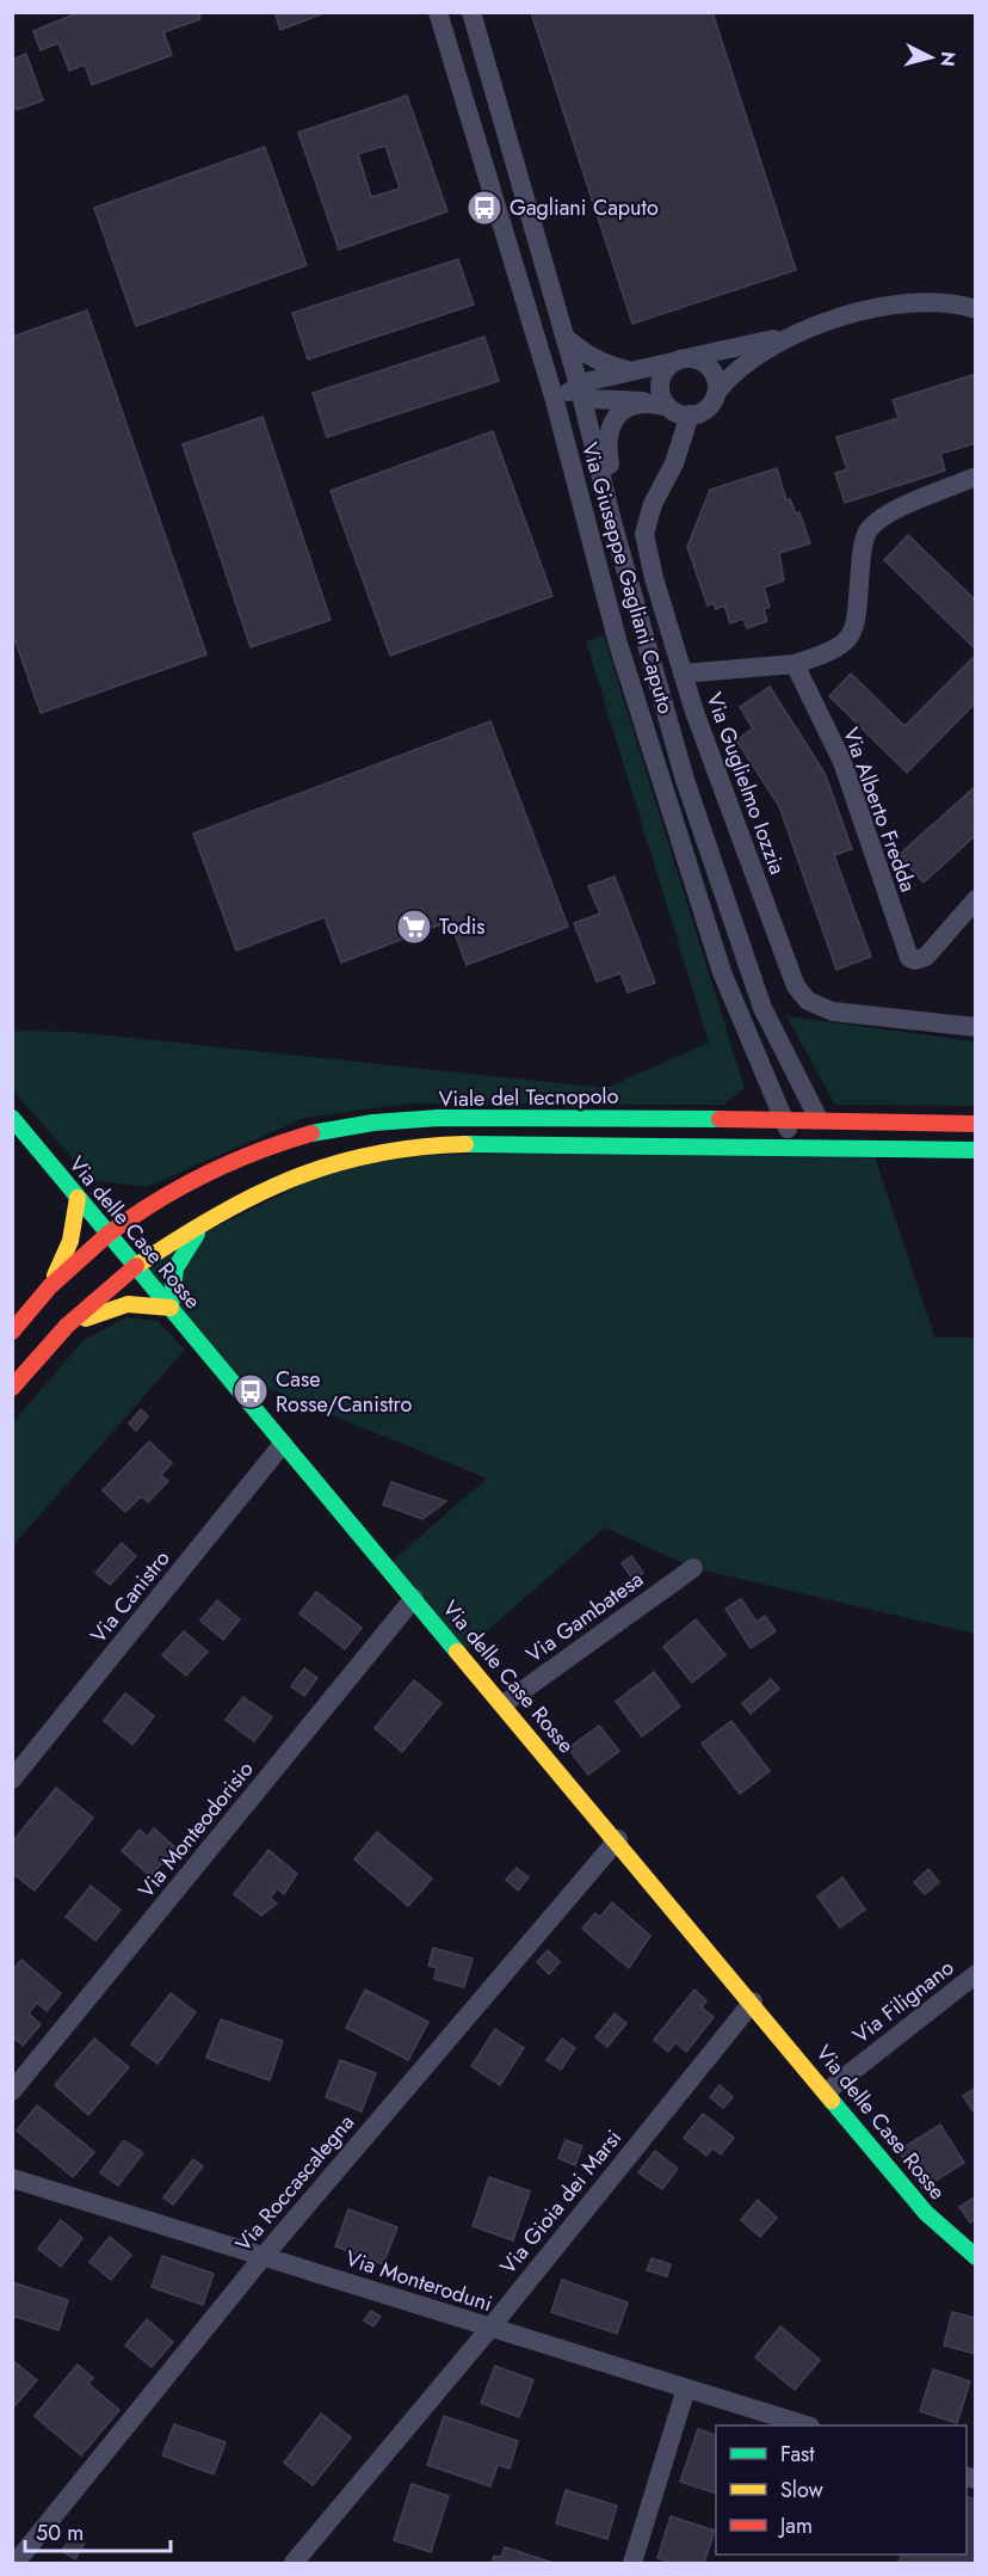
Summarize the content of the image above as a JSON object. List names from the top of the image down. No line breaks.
{"streets":{"main road":["Viale del Tecnopolo","Via delle Case Rosse"],"street":["Via Giuseppe Gagliani Caputo","Via Guglielmo Iozzia","Via Alberto Fredda","Via Canistro","Via Gambatesa","Via Monteodorisio","Via Filignano","Via Roccascalegna","Via Gioia dei Marsi","Via Monteroduni"]},"crossings":[["Via Giuseppe Gagliani Caputo","Viale del Tecnopolo"],["Viale del Tecnopolo","Via delle Case Rosse"],["Via delle Case Rosse","Via Canistro"],["Via delle Case Rosse","Via Gambatesa"],["Via delle Case Rosse","Via Monteodorisio"],["Via delle Case Rosse","Via Filignano"],["Via delle Case Rosse","Via Roccascalegna"],["Via delle Case Rosse","Via Gioia dei Marsi"],["Via Roccascalegna","Via Monteroduni"],["Via Gioia dei Marsi","Via Monteroduni"]],"places":{"bus stop":["Gagliani Caputo","Case Rosse/Canistro"],"supermarket":["Todis"]},"legend":["Fast","Slow","Jam"],"scale_bar":"50 m","north":"right"}
